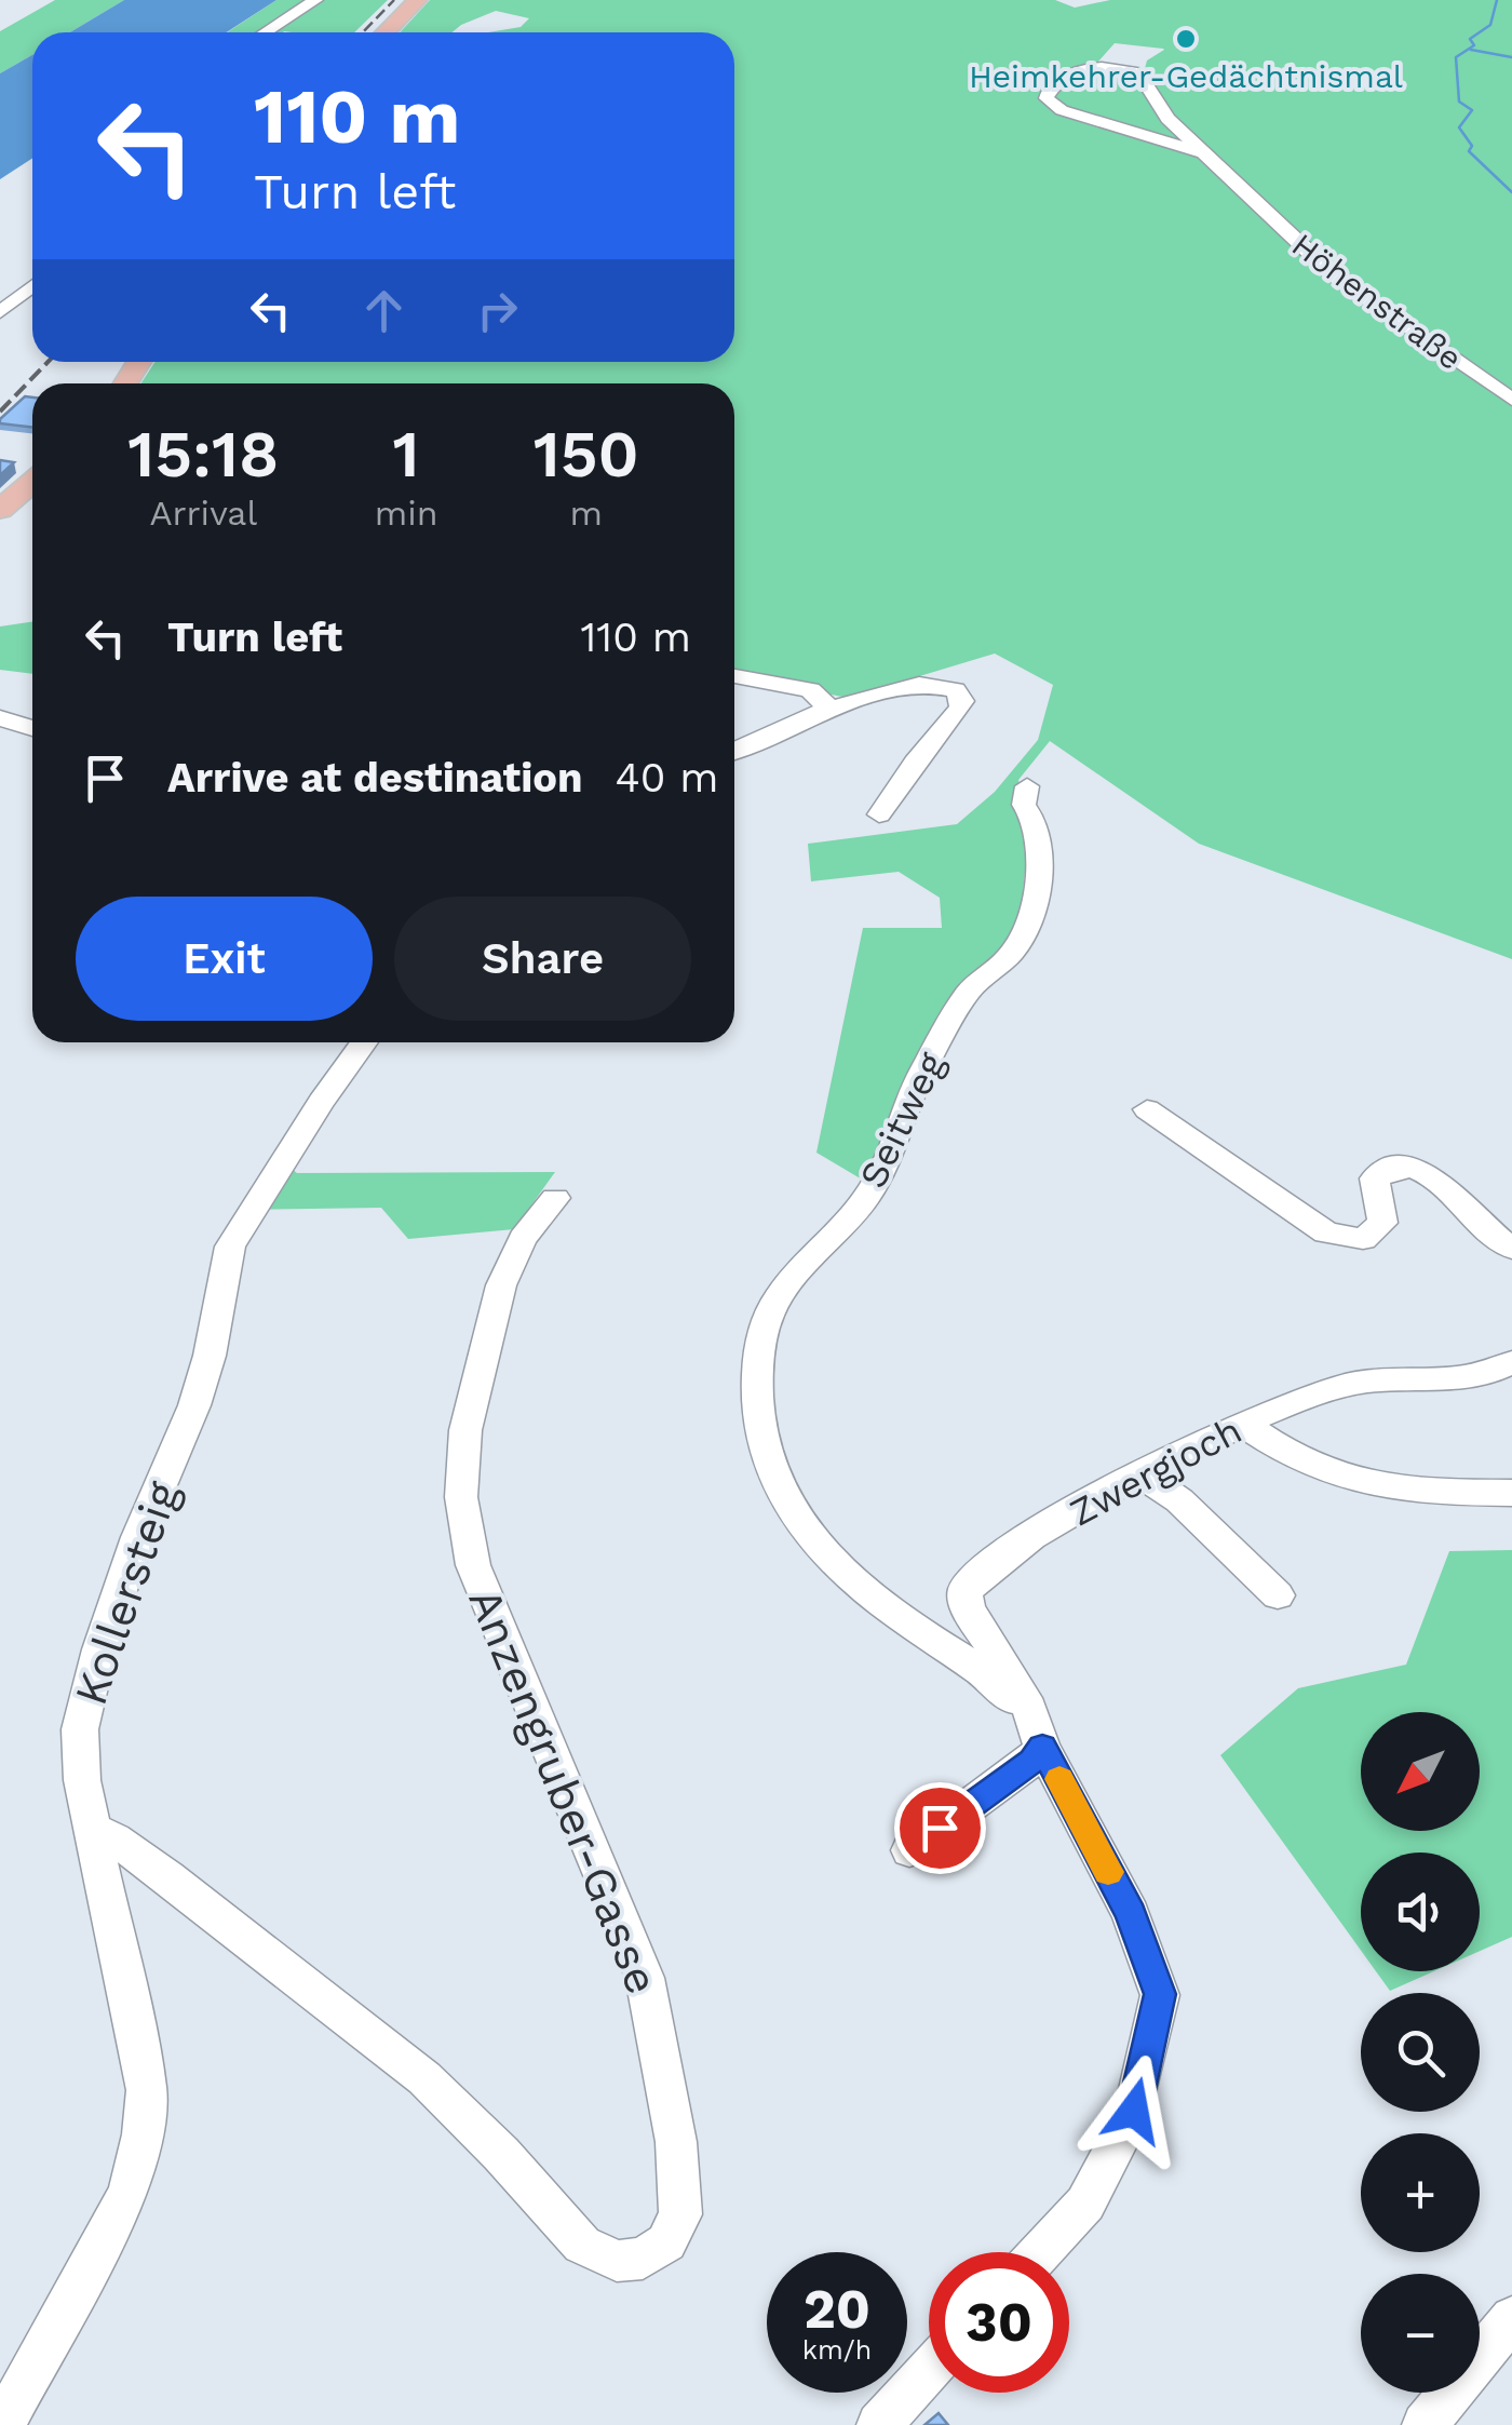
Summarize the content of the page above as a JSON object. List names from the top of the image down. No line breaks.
{"streets":{"street":["Höhenstraße","Seitweg","Zwergjoch","Kollersteig","Anzengruber-Gasse"]},"crossings":[["Seitweg","Zwergjoch"],["Kollersteig","Anzengruber-Gasse"]],"places":["Heimkehrer-Gedächtnismal"],"north":"bottom left","page":{"turn":["110 m","Turn left"],"eta":["15:18","Arrival","1","min","150","m"],"list":[{"name":"Turn left","value":"110 m"},{"name":"Arrive at destination","value":"40 m"}],"buttons":["Exit","Share"],"map_buttons":["+","−"],"speed":"20 km/h","limit":"30"}}
